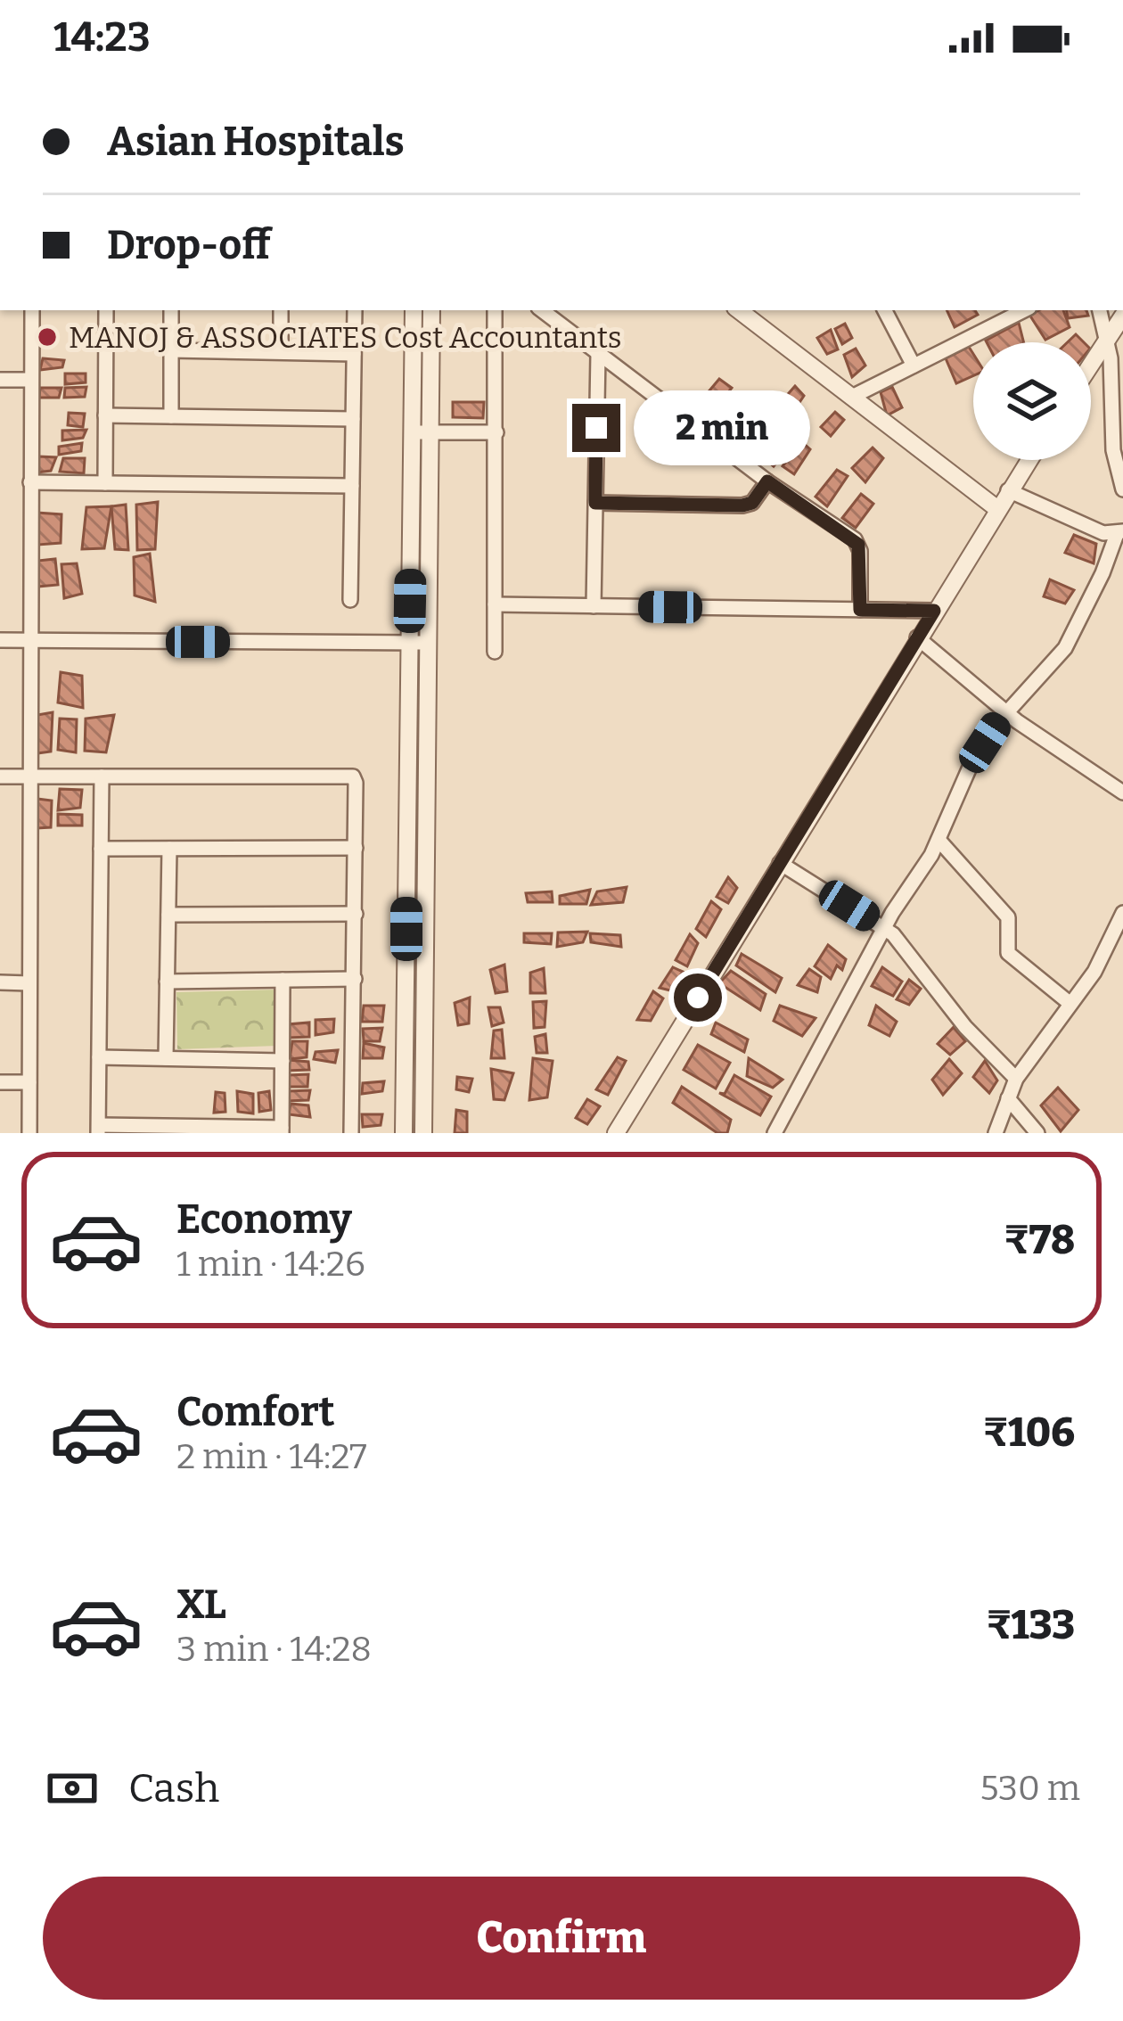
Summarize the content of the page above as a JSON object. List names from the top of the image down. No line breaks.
{"places":["MANOJ & ASSOCIATES Cost Accountants"],"page":{"status":"14:23","banner":["Asian Hospitals","Drop-off"],"bubble":"2 min","list":[{"name":"Economy","note":"1 min · 14:26","value":"₹78"},{"name":"Comfort","note":"2 min · 14:27","value":"₹106"},{"name":"XL","note":"3 min · 14:28","value":"₹133"}],"pay":["Cash","530 m"],"buttons":"Confirm"}}
